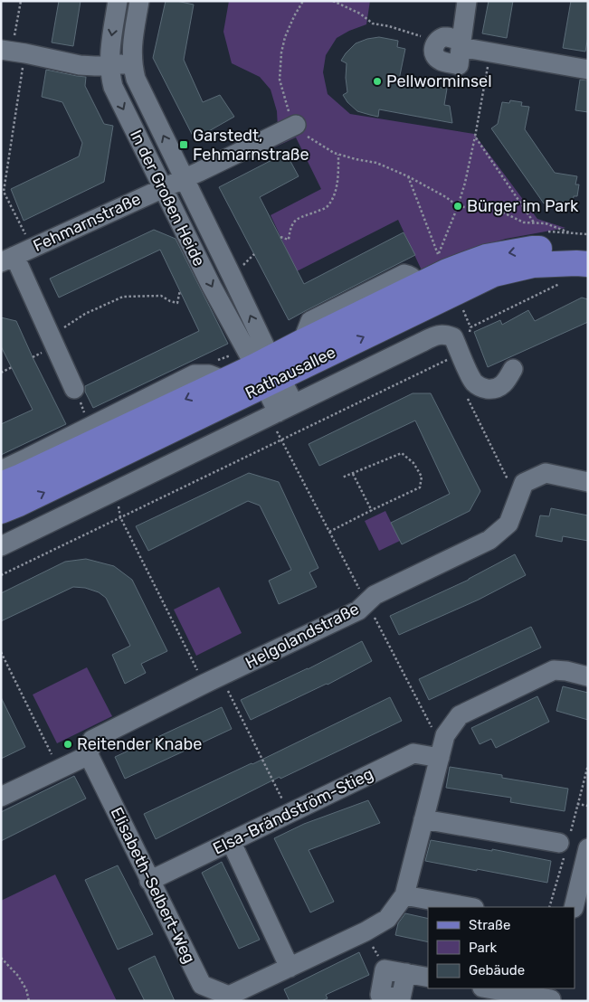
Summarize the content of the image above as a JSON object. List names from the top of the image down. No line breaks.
{"streets":{"main road":["Rathausallee"],"street":["In der Großen Heide","Fehmarnstraße","Helgolandstraße","Elsa-Brändström-Stieg","Elisabeth-Selbert-Weg"]},"crossings":[["In der Großen Heide","Fehmarnstraße"],["In der Großen Heide","Rathausallee"],["Helgolandstraße","Elisabeth-Selbert-Weg"],["Elsa-Brändström-Stieg","Elisabeth-Selbert-Weg"]],"places":{"other":["Pellworminsel","Bürger im Park","Reitender Knabe"],"transit":["Garstedt, Fehmarnstraße"]},"legend":["Straße","Park","Gebäude"]}
